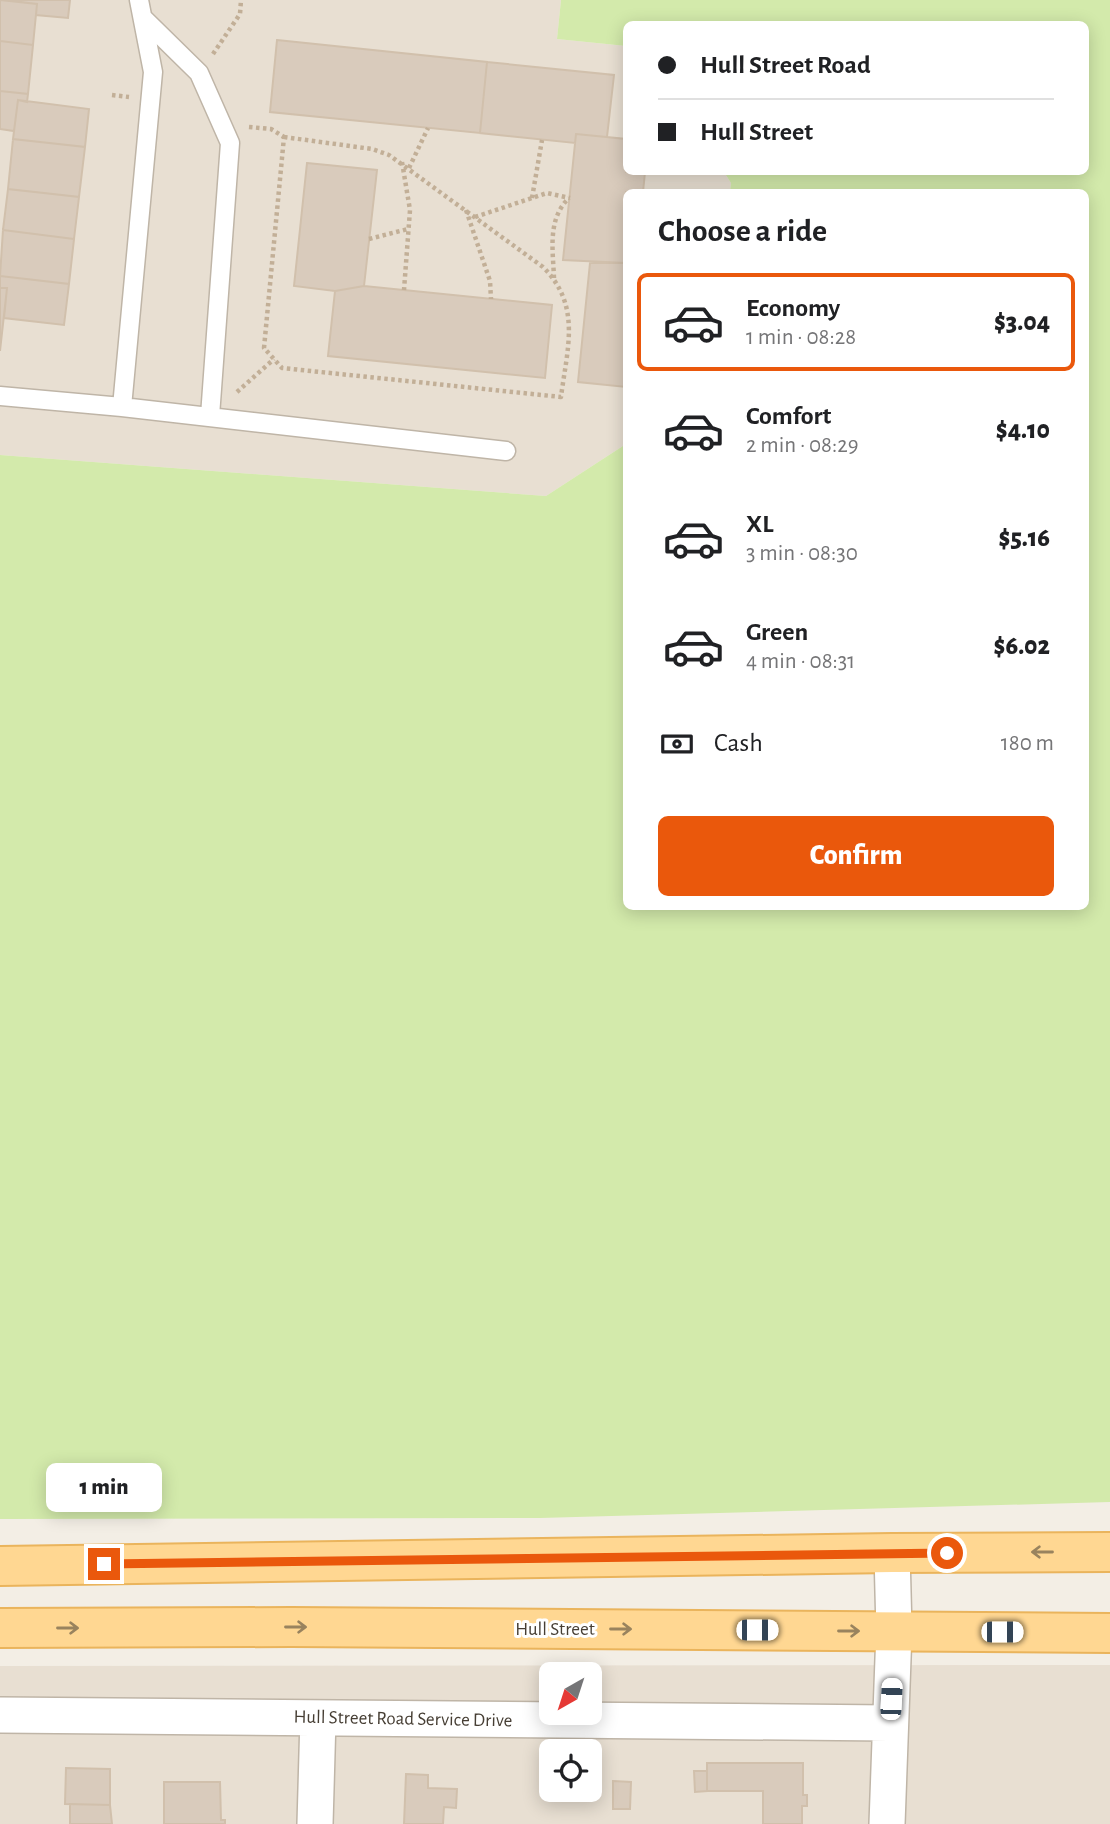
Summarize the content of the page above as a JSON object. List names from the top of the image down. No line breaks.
{"streets":{"main road":["Hull Street"],"street":["Hull Street Road Service Drive"]},"north":"bottom left","page":{"banner":["Hull Street Road","Hull Street"],"heading":"Choose a ride","list":[{"name":"Economy","note":"1 min · 08:28","value":"$3.04"},{"name":"Comfort","note":"2 min · 08:29","value":"$4.10"},{"name":"XL","note":"3 min · 08:30","value":"$5.16"},{"name":"Green","note":"4 min · 08:31","value":"$6.02"}],"pay":["Cash","180 m"],"buttons":"Confirm","bubble":"1 min"}}
